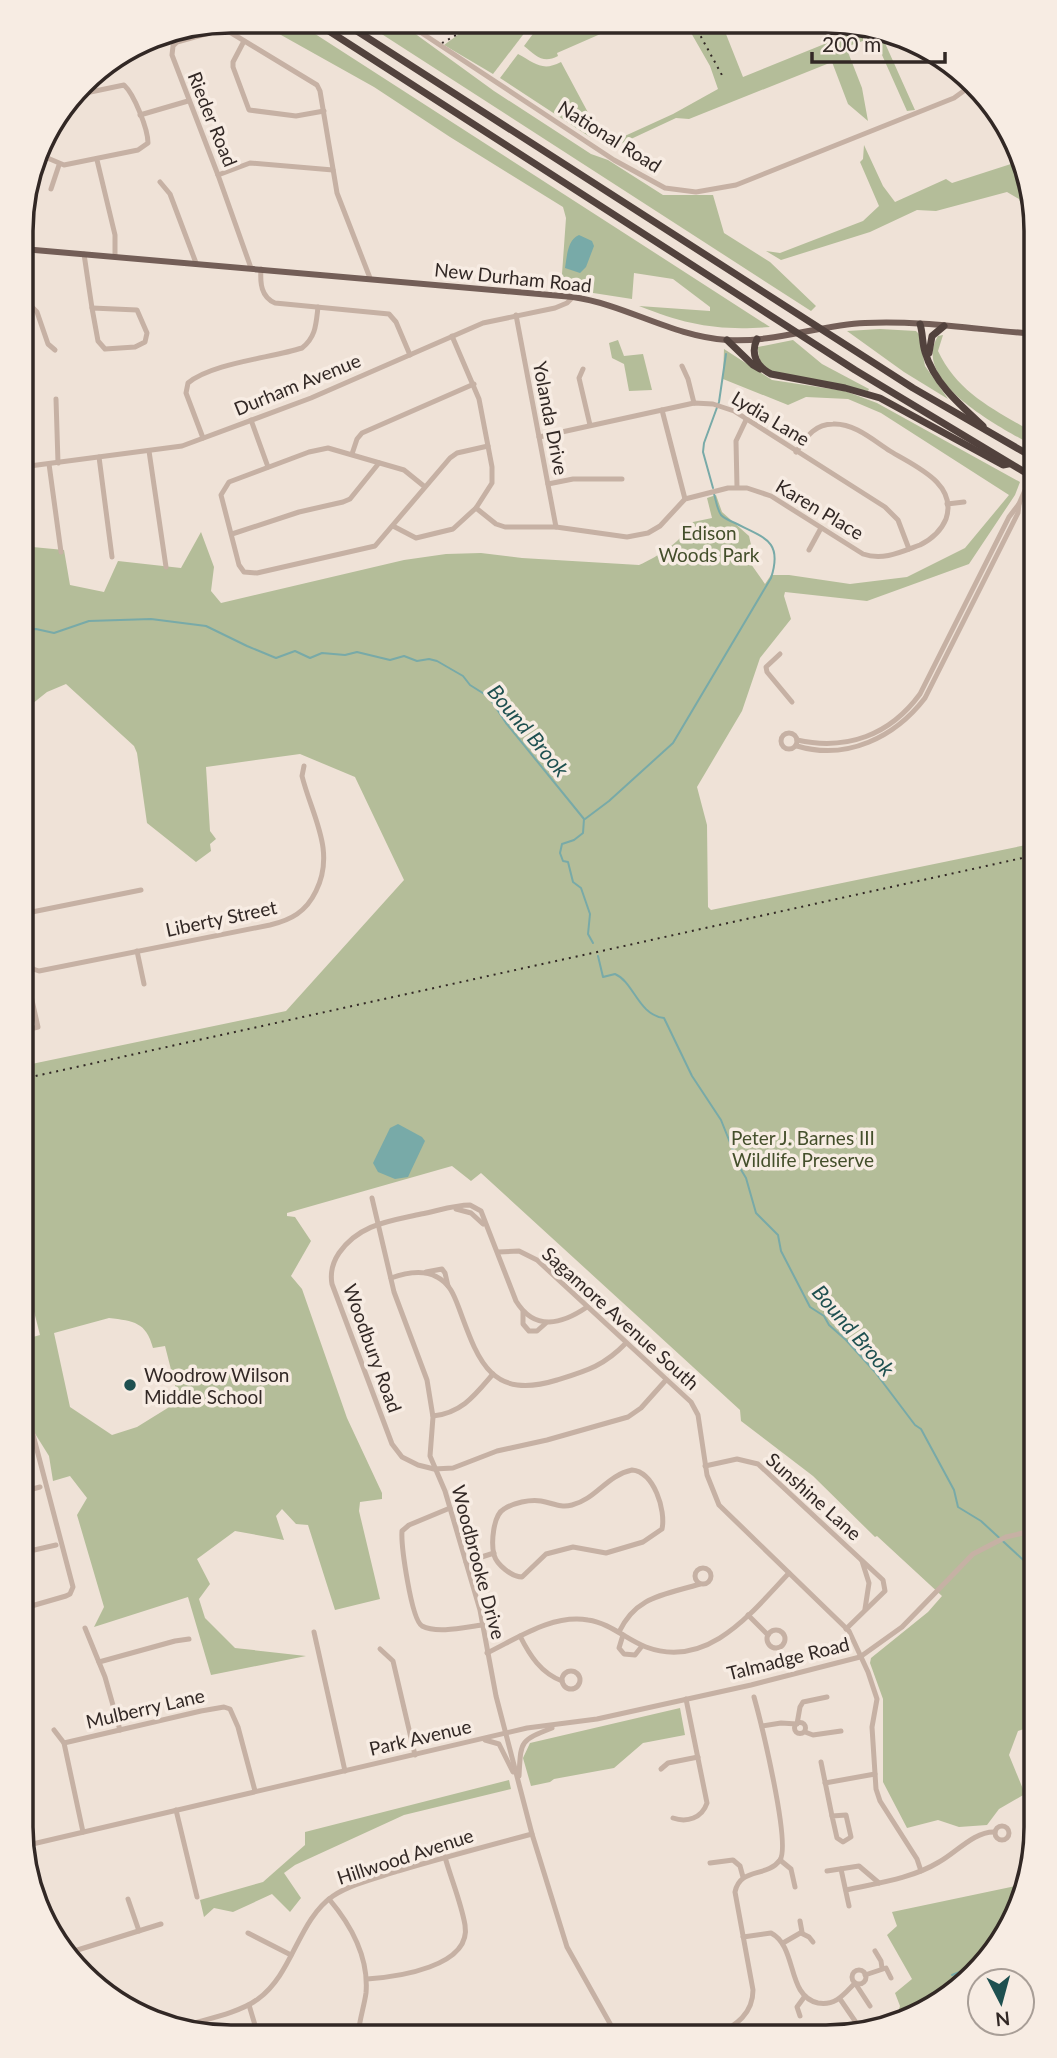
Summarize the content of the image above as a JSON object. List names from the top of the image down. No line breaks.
{"streets":{"main road":["New Durham Road"],"street":["Rieder Road","National Road","Durham Avenue","Yolanda Drive","Lydia Lane","Karen Place","Liberty Street","Sagamore Avenue South","Woodbury Road","Sunshine Lane","Woodbrooke Drive","Talmadge Road","Mulberry Lane","Park Avenue","Hillwood Avenue"]},"crossings":[["Rieder Road","New Durham Road"],["New Durham Road","Durham Avenue"],["Durham Avenue","Yolanda Drive"],["Yolanda Drive","Lydia Lane"],["Lydia Lane","Karen Place"],["Sagamore Avenue South","Woodbury Road"],["Sagamore Avenue South","Sunshine Lane"],["Sagamore Avenue South","Talmadge Road"],["Woodbury Road","Woodbrooke Drive"],["Woodbrooke Drive","Talmadge Road"],["Woodbrooke Drive","Park Avenue"],["Talmadge Road","Park Avenue"],["Mulberry Lane","Park Avenue"]],"water":["Bound Brook"],"parks":["Edison Woods Park","Peter J. Barnes III Wildlife Preserve"],"places":["Woodrow Wilson Middle School"],"scale_bar":"200 m","north":"bottom"}
